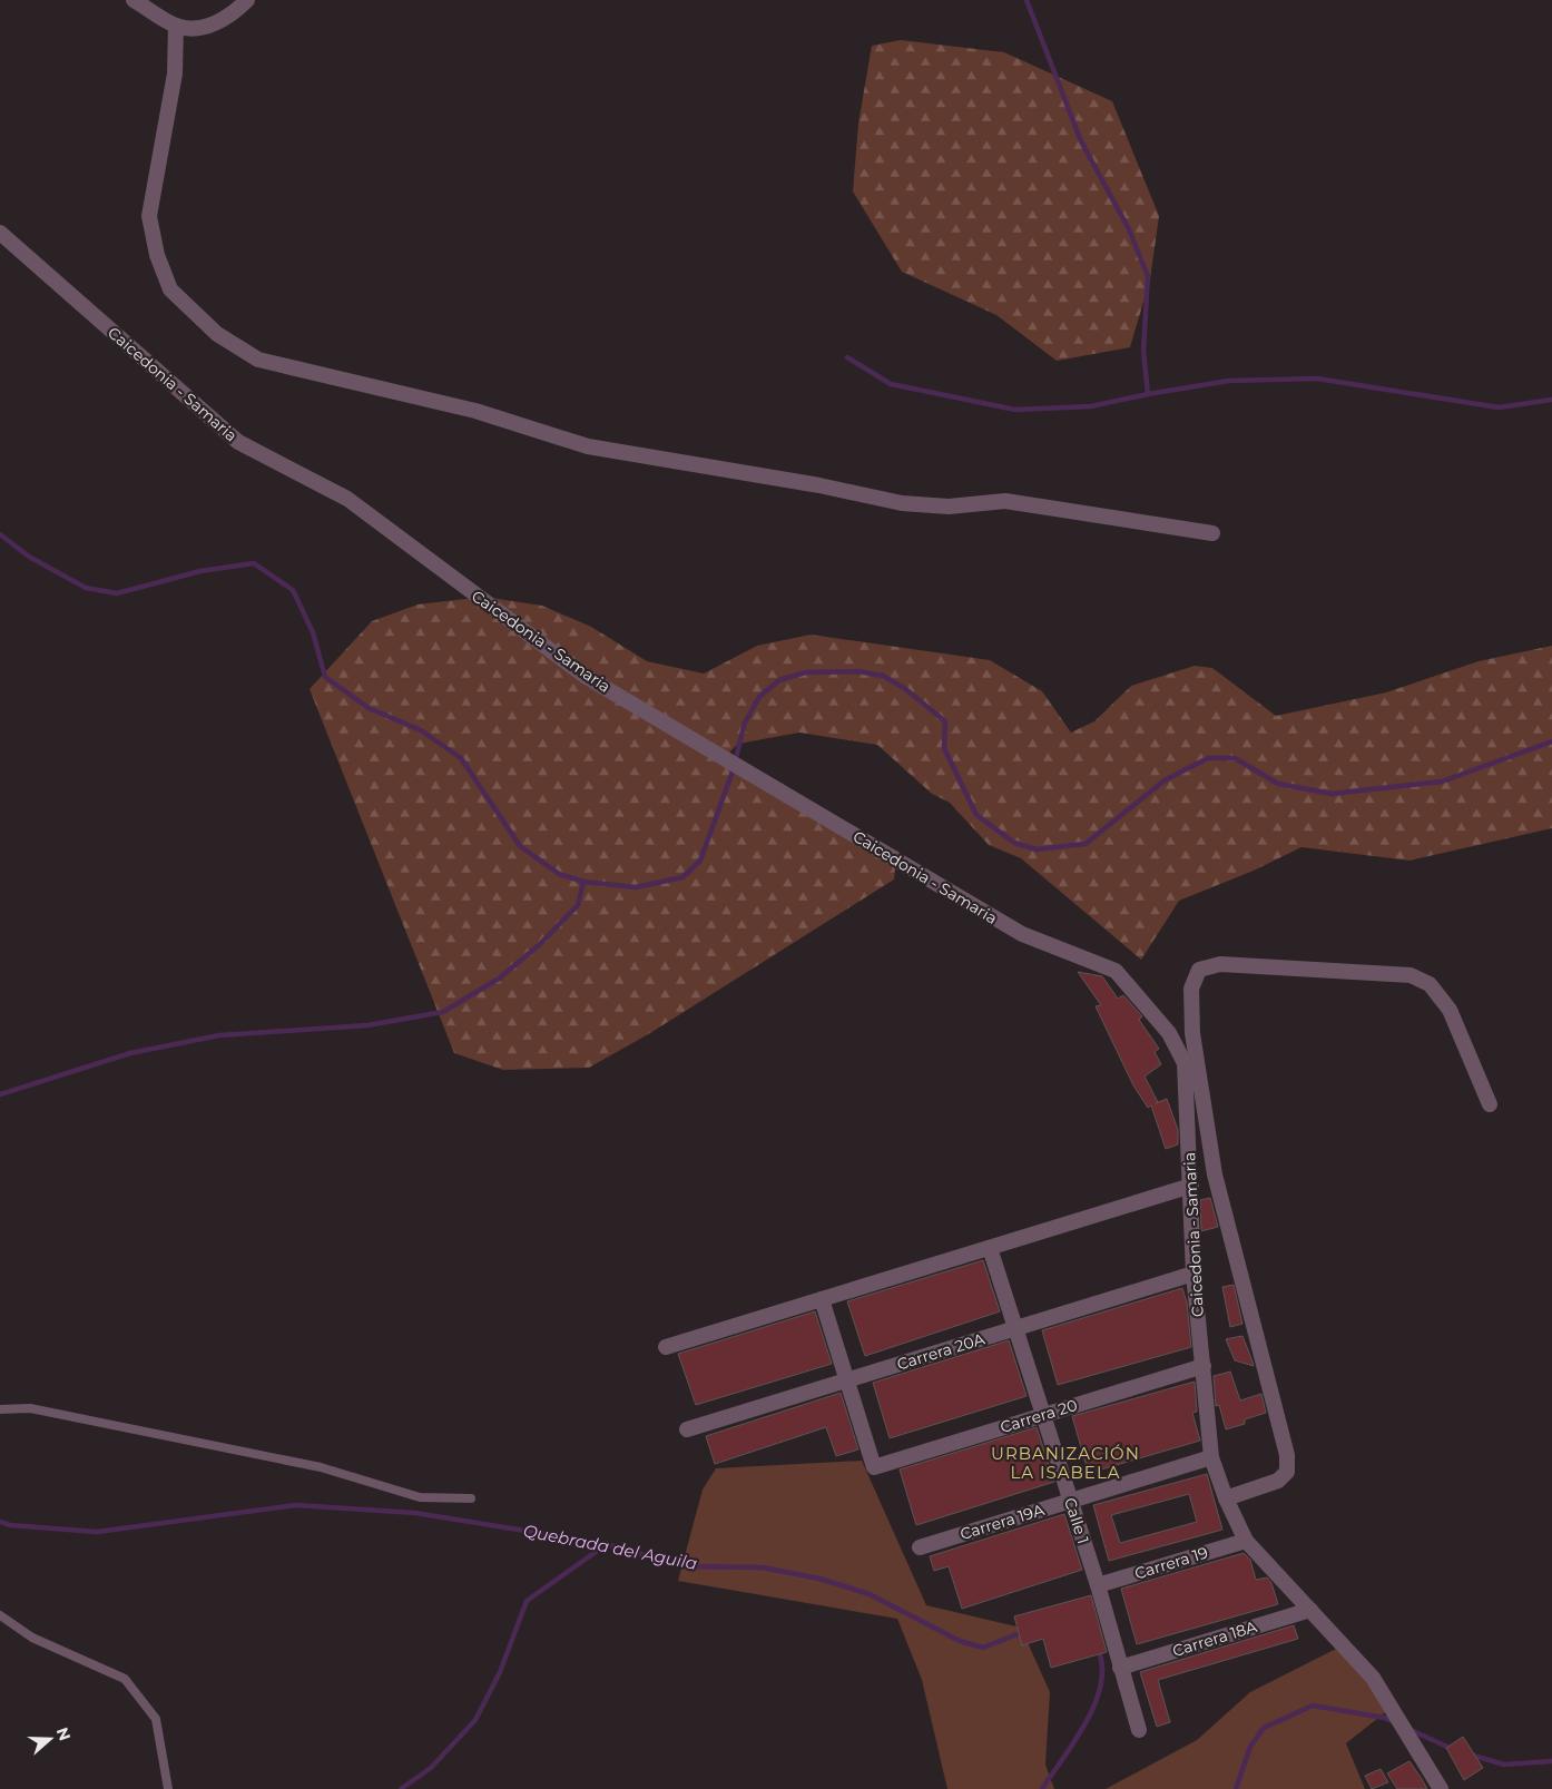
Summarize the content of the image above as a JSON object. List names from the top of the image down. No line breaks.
{"streets":{"street":["Caicedonia - Samaria","Carrera 20A","Carrera 20","Calle 1","Carrera 19A","Carrera 19","Carrera 18A"]},"crossings":[["Caicedonia - Samaria","Carrera 20A"],["Caicedonia - Samaria","Carrera 20"],["Caicedonia - Samaria","Carrera 19A"],["Caicedonia - Samaria","Carrera 19"],["Caicedonia - Samaria","Carrera 18A"],["Carrera 20A","Carrera 20"],["Carrera 20A","Calle 1"],["Carrera 20","Calle 1"],["Calle 1","Carrera 19A"],["Calle 1","Carrera 19"],["Calle 1","Carrera 18A"]],"districts":["URBANIZACIÓN LA ISABELA"],"water":["Quebrada del Aguila"],"north":"right"}
